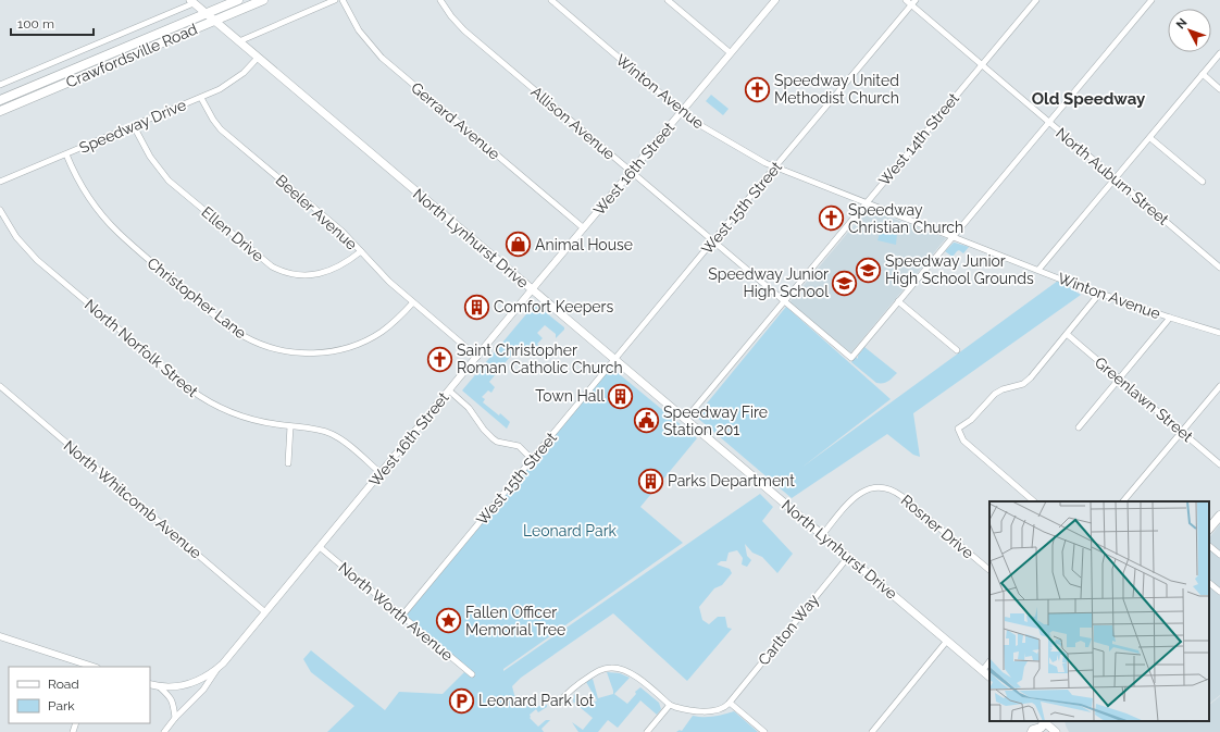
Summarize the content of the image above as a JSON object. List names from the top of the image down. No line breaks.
{"streets":{"main road":["Crawfordsville Road","North Lynhurst Drive"],"street":["Winton Avenue","Gerrard Avenue","Allison Avenue","Speedway Drive","West 14th Street","West 16th Street","North Auburn Street","West 15th Street","Beeler Avenue","Ellen Drive","Christopher Lane","North Norfolk Street","Greenlawn Street","North Whitcomb Avenue","Rosner Drive","North Worth Avenue","Carlton Way"]},"crossings":[["Crawfordsville Road","North Lynhurst Drive"],["Winton Avenue","West 14th Street"],["Winton Avenue","West 16th Street"],["Winton Avenue","West 15th Street"],["Gerrard Avenue","West 16th Street"],["Allison Avenue","West 14th Street"],["Allison Avenue","West 16th Street"],["Allison Avenue","West 15th Street"],["Speedway Drive","Beeler Avenue"],["Speedway Drive","Ellen Drive"],["Speedway Drive","North Lynhurst Drive"],["Speedway Drive","Christopher Lane"],["West 14th Street","North Auburn Street"],["West 14th Street","North Lynhurst Drive"],["West 16th Street","Beeler Avenue"],["West 16th Street","North Lynhurst Drive"],["West 16th Street","North Norfolk Street"],["West 16th Street","North Whitcomb Avenue"],["West 16th Street","North Worth Avenue"],["North Auburn Street","West 15th Street"],["West 15th Street","North Lynhurst Drive"],["West 15th Street","North Worth Avenue"],["Beeler Avenue","Ellen Drive"],["Beeler Avenue","Christopher Lane"],["North Lynhurst Drive","Rosner Drive"],["North Lynhurst Drive","Carlton Way"]],"districts":["Old Speedway"],"parks":["Leonard Park"],"places":{"church":["Speedway United Methodist Church","Speedway Christian Church","Saint Christopher Roman Catholic Church"],"shop":["Animal House"],"school or university":["Speedway Junior High School Grounds","Speedway Junior High School"],"building":["Comfort Keepers","Town Hall","Parks Department"],"public building":["Speedway Fire Station 201"],"place":["Fallen Officer Memorial Tree"],"parking":["Leonard Park lot"]},"legend":["Road","Park"],"scale_bar":"100 m","north":"top left"}
